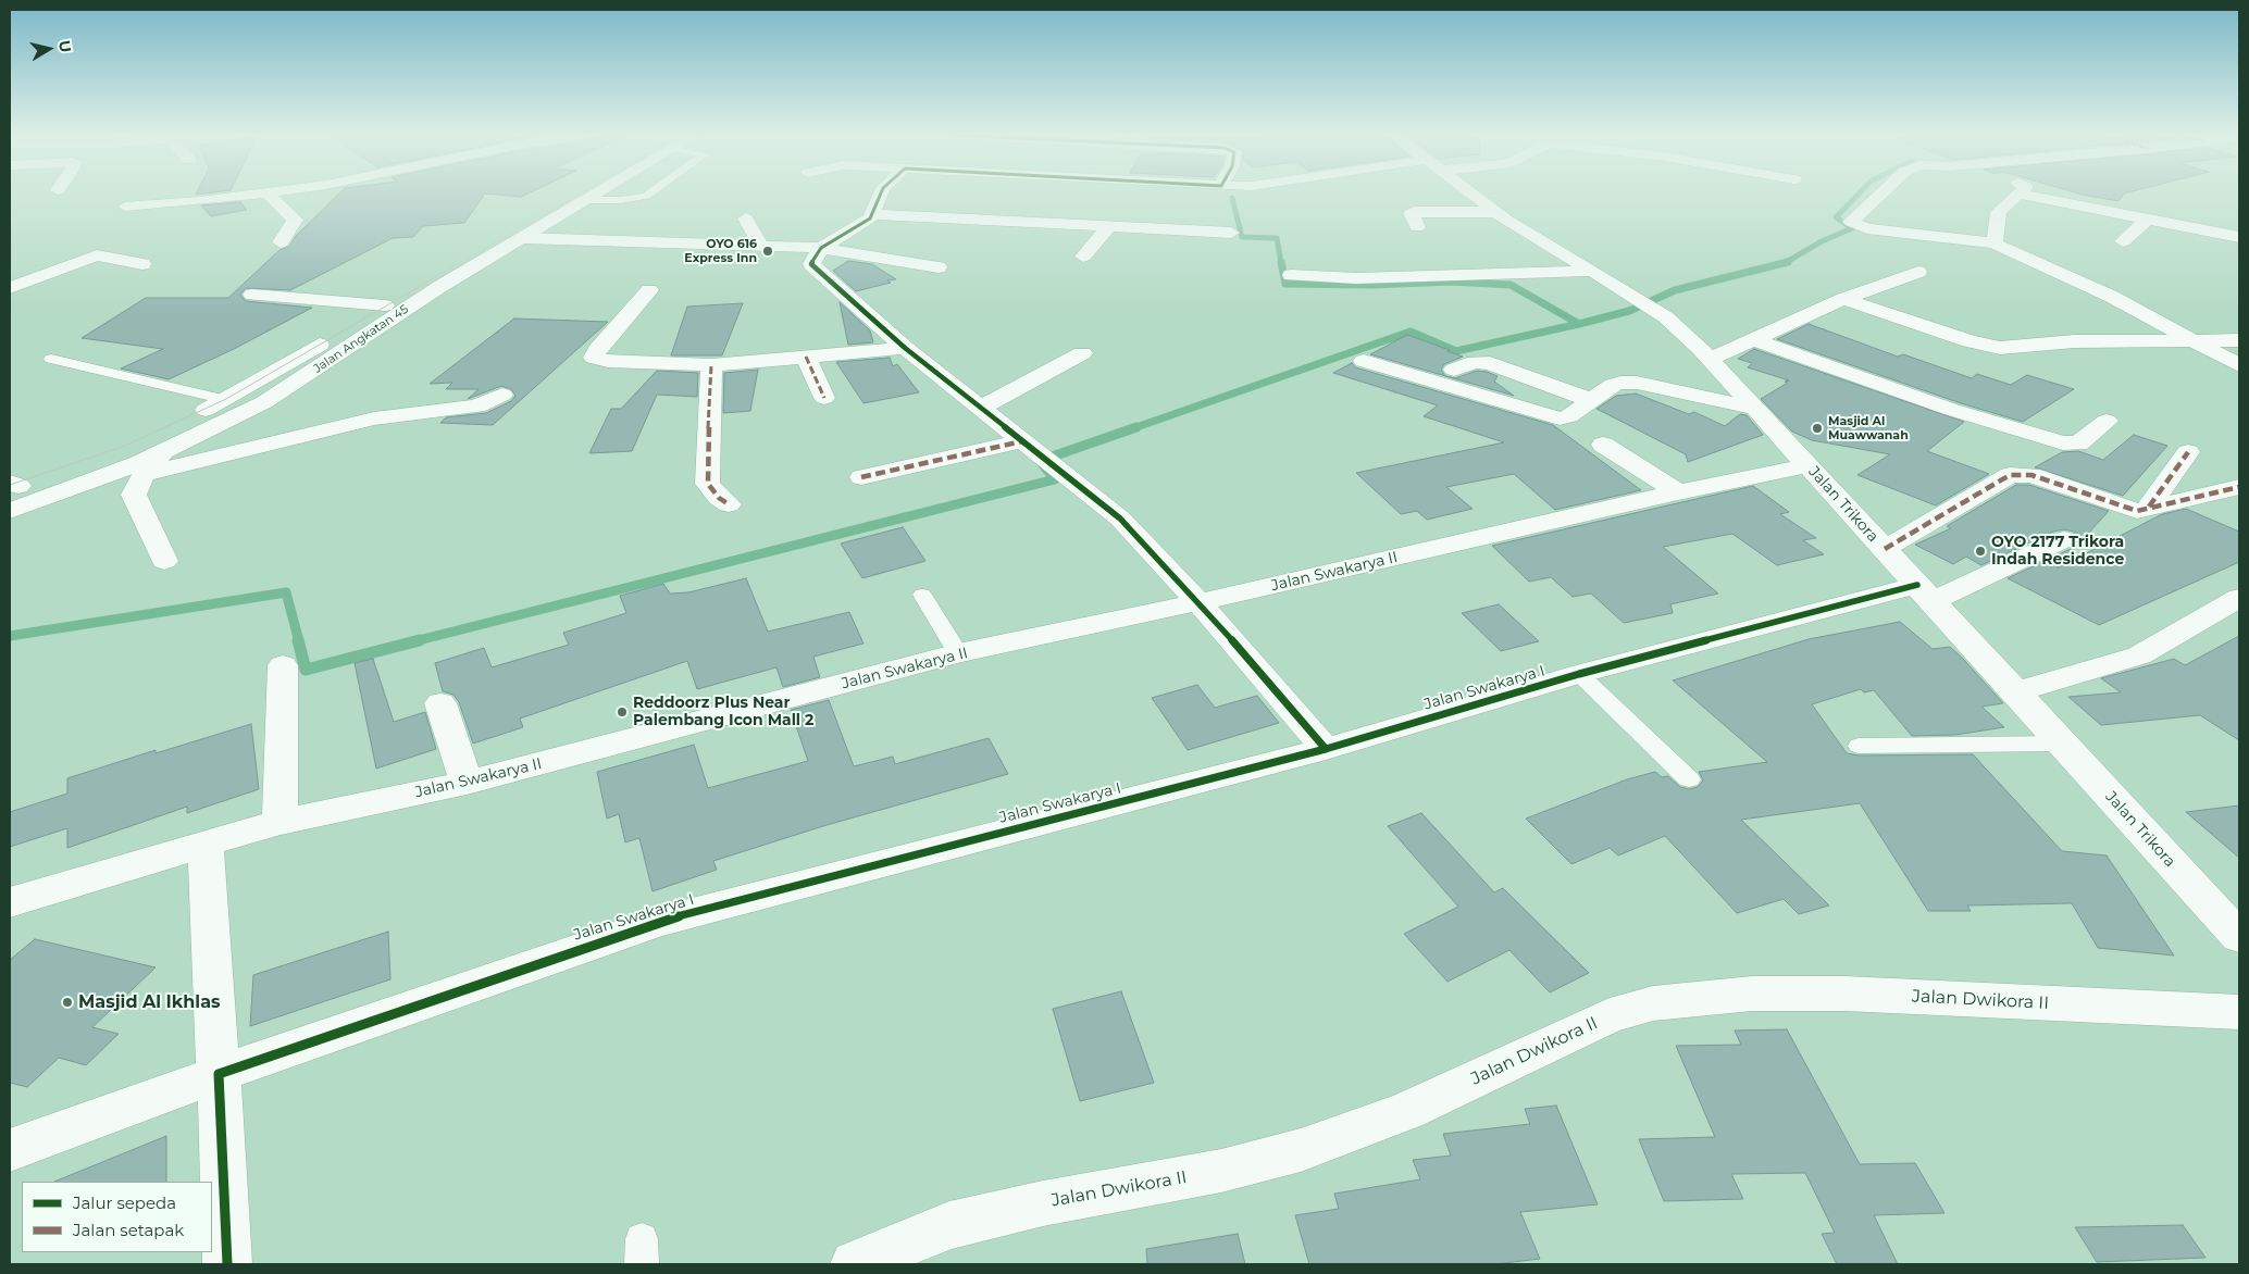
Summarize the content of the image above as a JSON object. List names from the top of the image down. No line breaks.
{"streets":{"street":["Jalan Angkatan 45","Jalan Trikora","Jalan Swakarya II","Jalan Swakarya I","Jalan Dwikora II"]},"crossings":[["Jalan Trikora","Jalan Swakarya II"],["Jalan Trikora","Jalan Swakarya I"]],"places":["OYO 616 Express Inn","Masjid Al Muawwanah","OYO 2177 Trikora Indah Residence","Reddoorz Plus Near Palembang Icon Mall 2","Masjid Al Ikhlas"],"legend":["Jalur sepeda","Jalan setapak"],"north":"right"}
